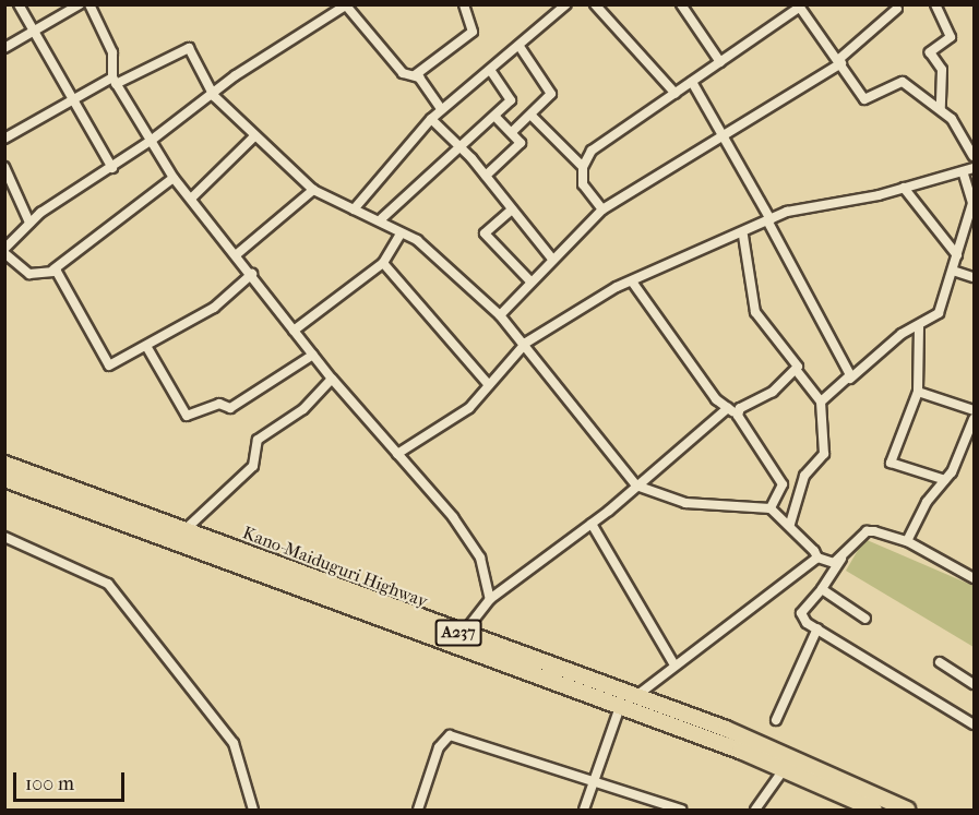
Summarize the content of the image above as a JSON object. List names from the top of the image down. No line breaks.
{"streets":{"highway":["Kano-Maiduguri Highway","A237"]},"scale_bar":"100 m"}
